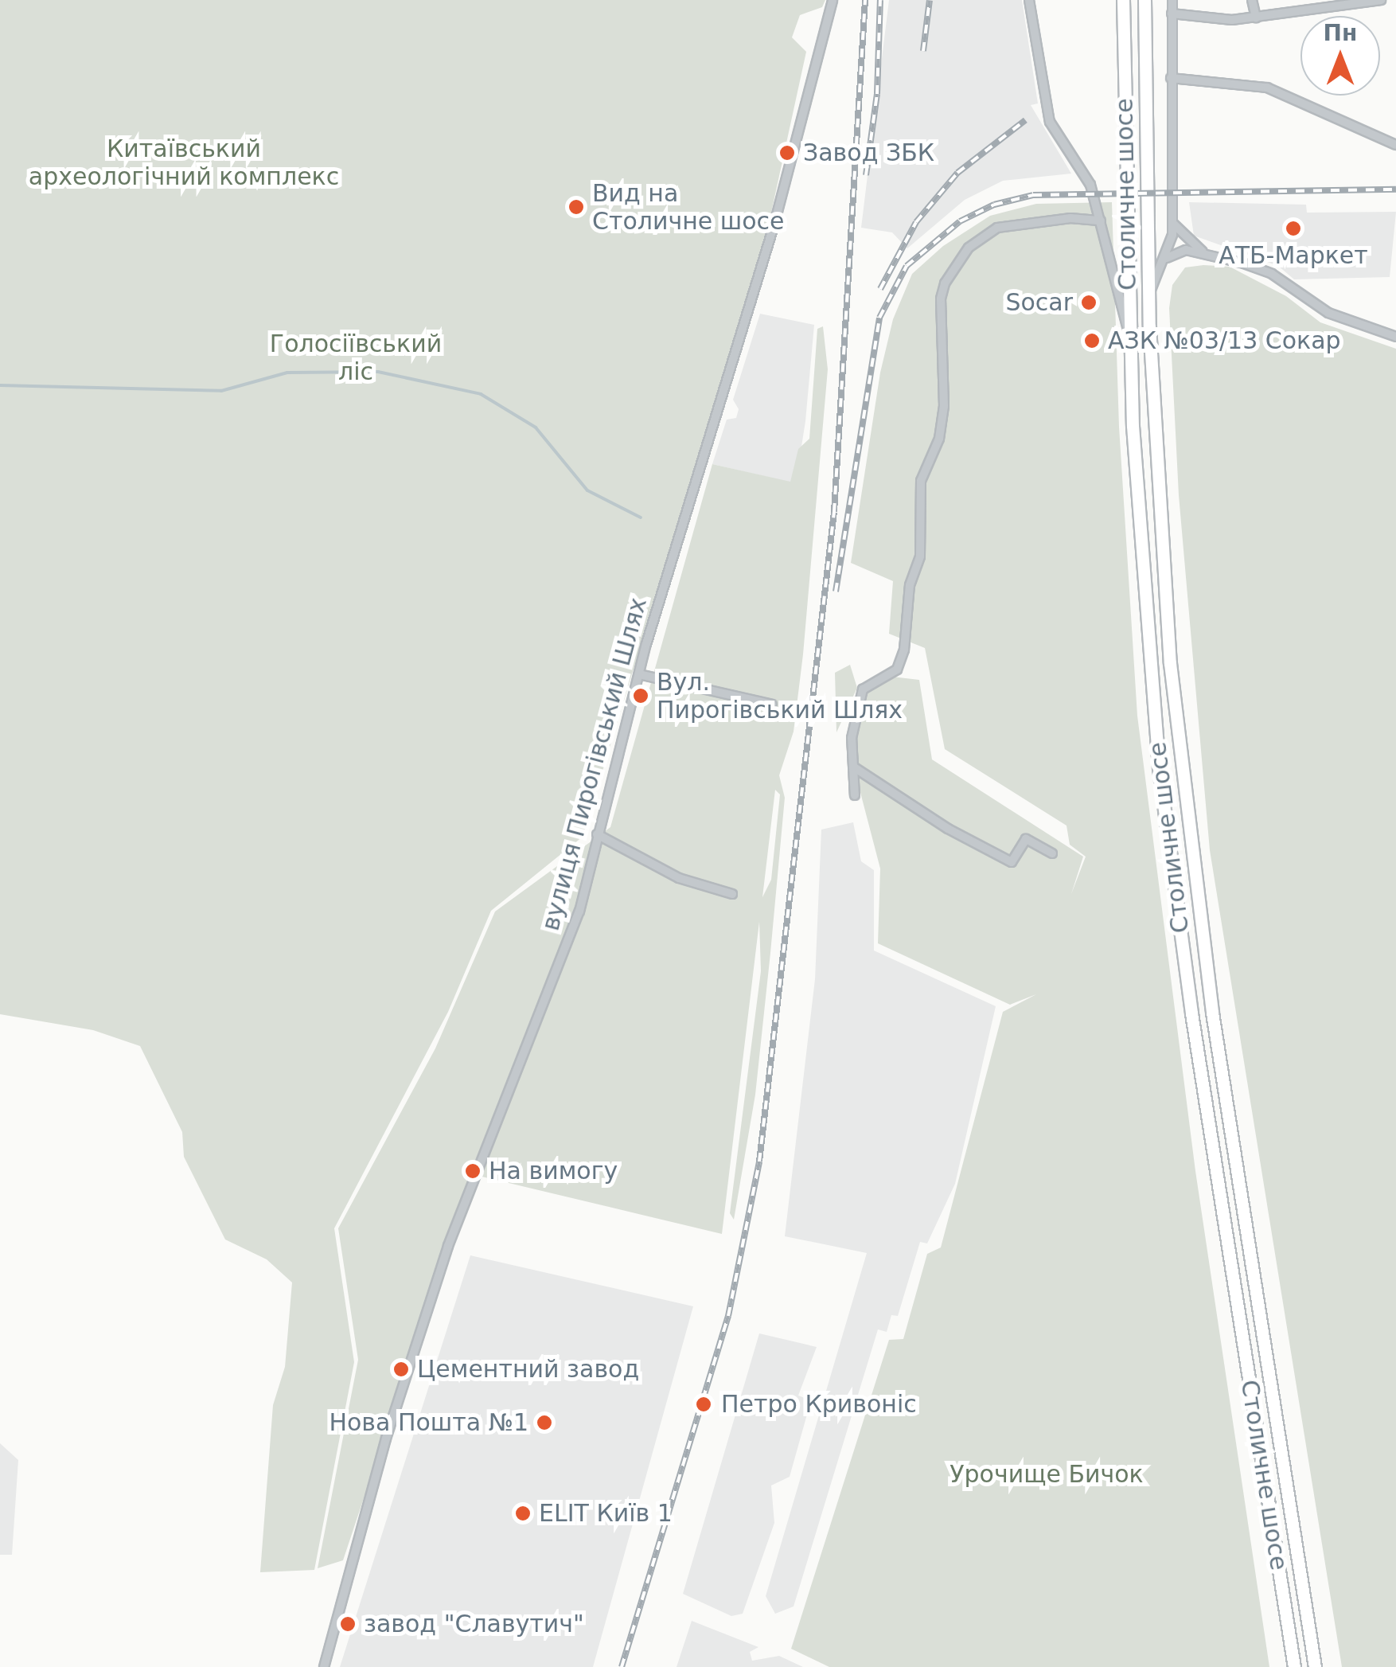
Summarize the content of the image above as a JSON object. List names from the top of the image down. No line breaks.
{"streets":{"highway":["Столичне шосе"],"street":["вулиця Пирогівський Шлях"]},"parks":["Китаївський археологічний комплекс","Голосіївський ліс","Урочище Бичок"],"places":["Завод ЗБК","Вид на Столичне шосе","АТБ-Маркет","Socar","АЗК №03/13 Сокар","Вул. Пирогівський Шлях","На вимогу","Цементний завод","Петро Кривоніс","Нова Пошта №1","ELIT Київ 1","завод \"Славутич\""],"north":"top"}
